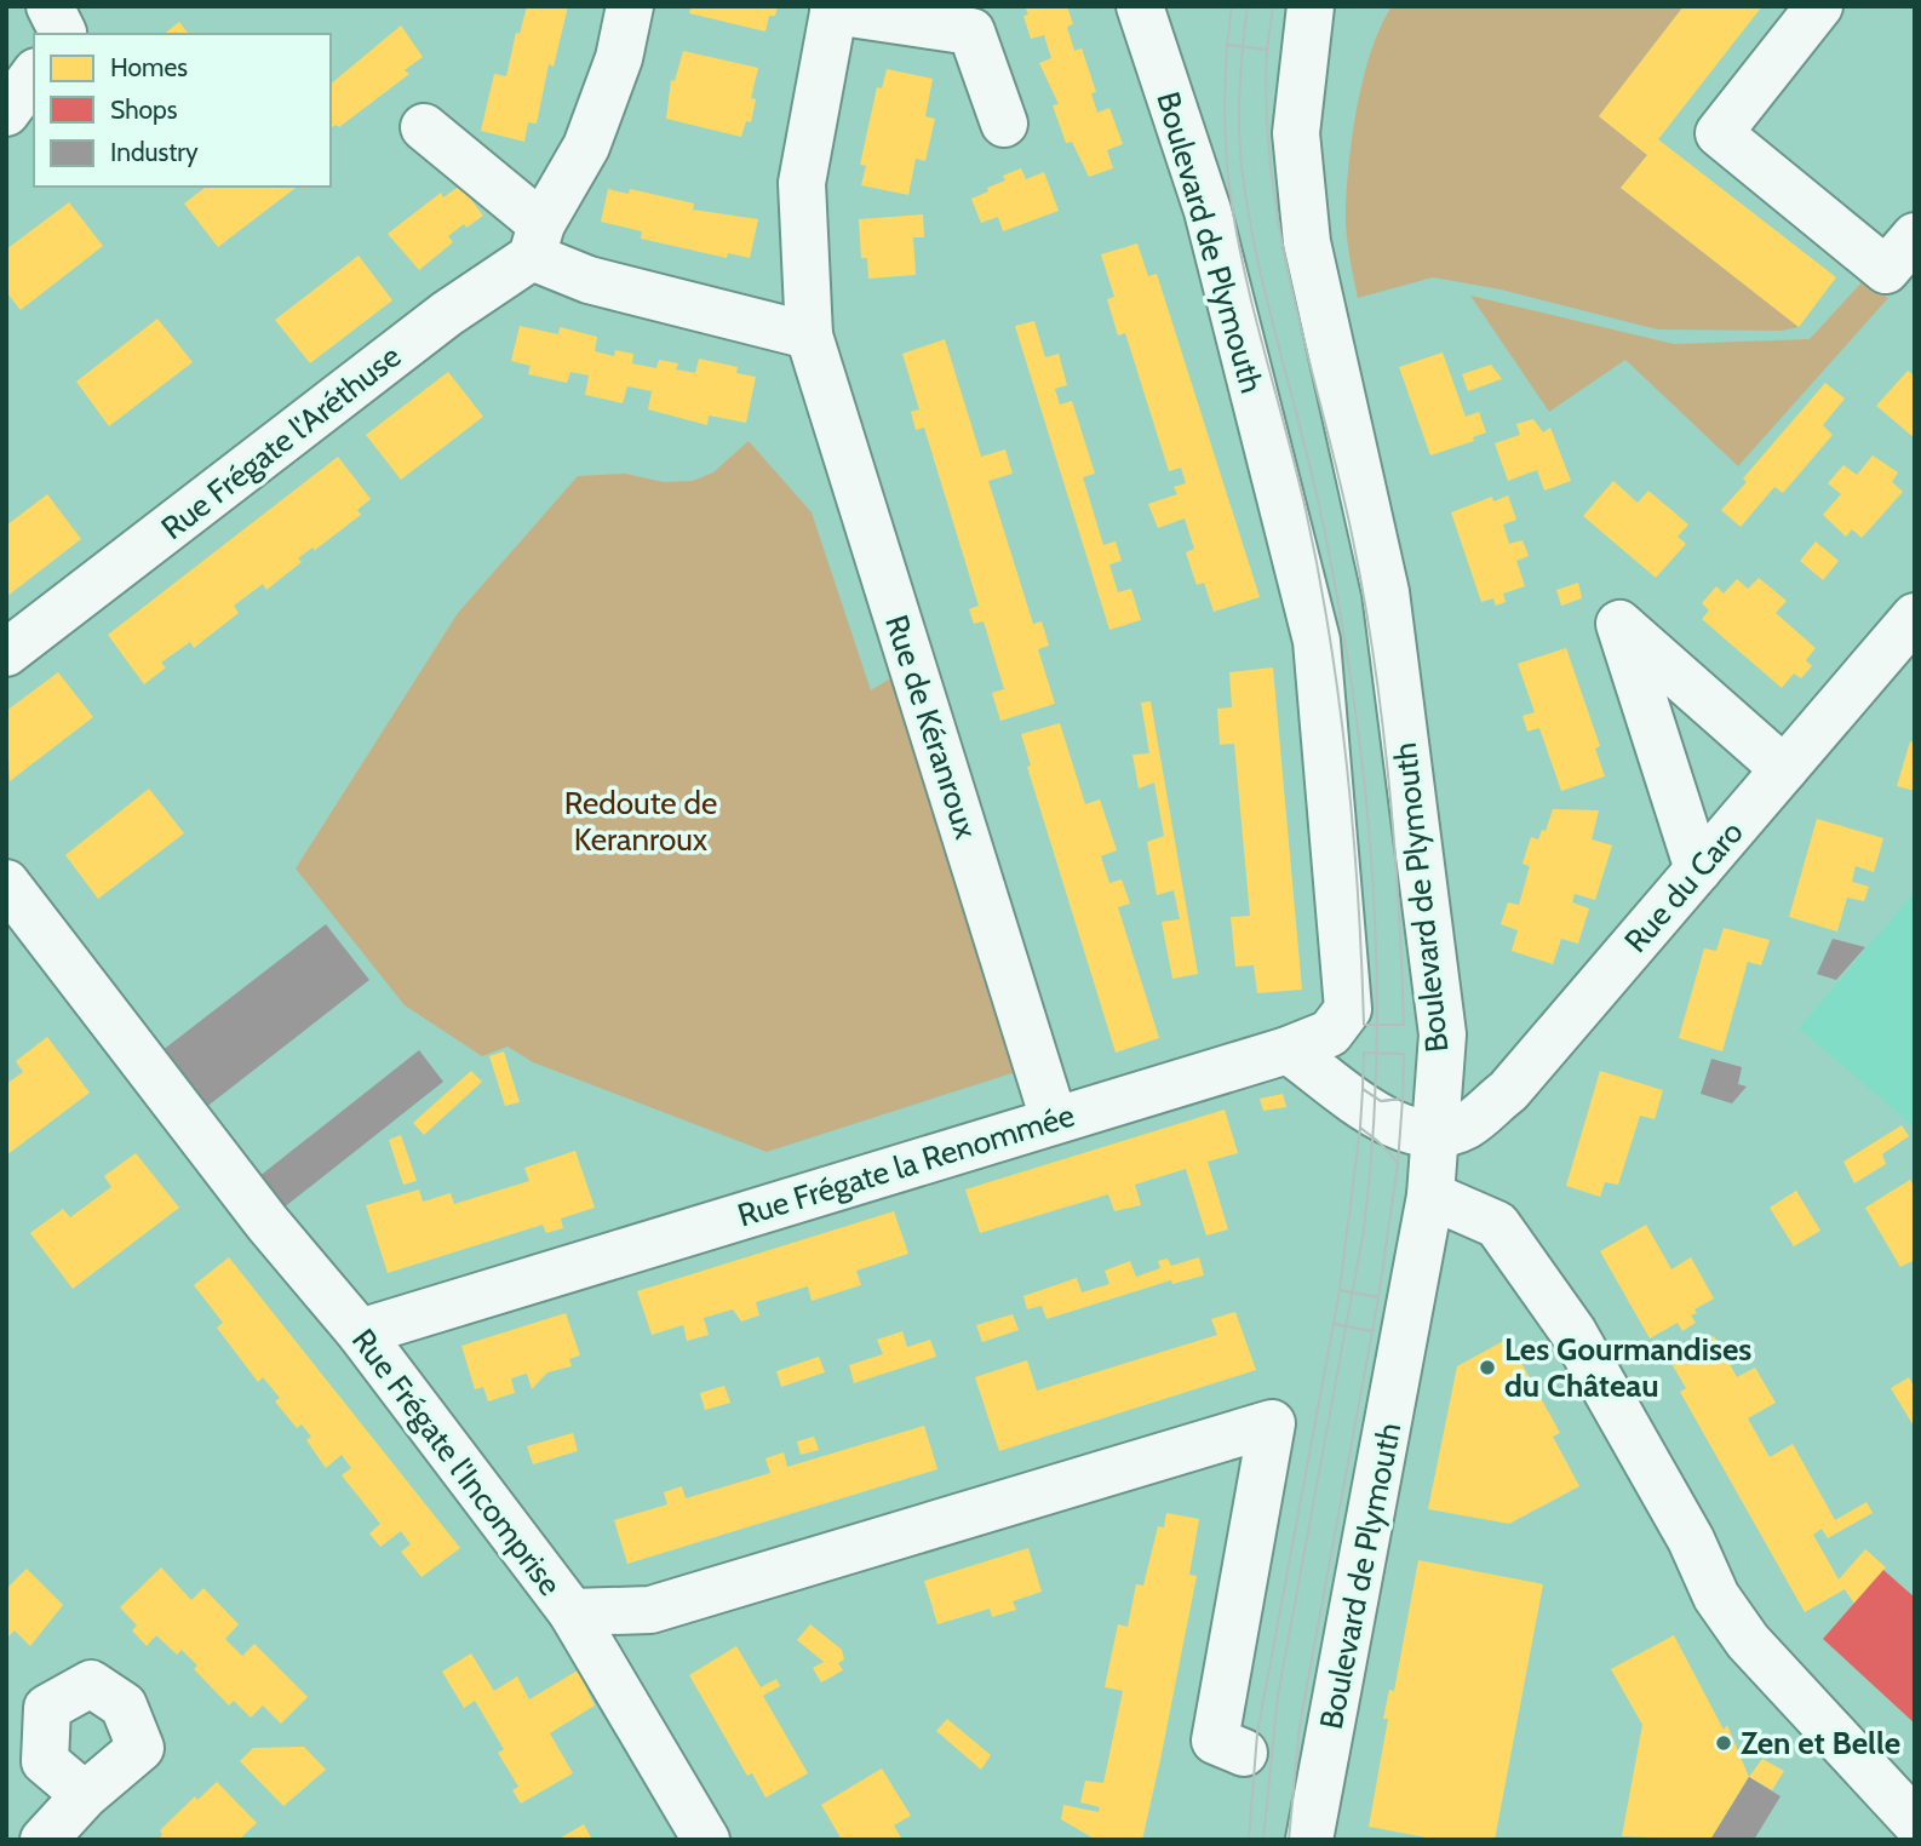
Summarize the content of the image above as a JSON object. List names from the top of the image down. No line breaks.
{"streets":{"street":["Boulevard de Plymouth","Rue Frégate l'Aréthuse","Rue de Kéranroux","Rue du Caro","Rue Frégate la Renommée","Rue Frégate l'Incomprise"]},"crossings":[["Boulevard de Plymouth","Rue du Caro"],["Boulevard de Plymouth","Rue Frégate la Renommée"],["Rue de Kéranroux","Rue Frégate la Renommée"],["Rue Frégate la Renommée","Rue Frégate l'Incomprise"]],"parks":["Redoute de Keranroux"],"places":["Les Gourmandises du Château","Zen et Belle"],"legend":["Homes","Shops","Industry"]}
